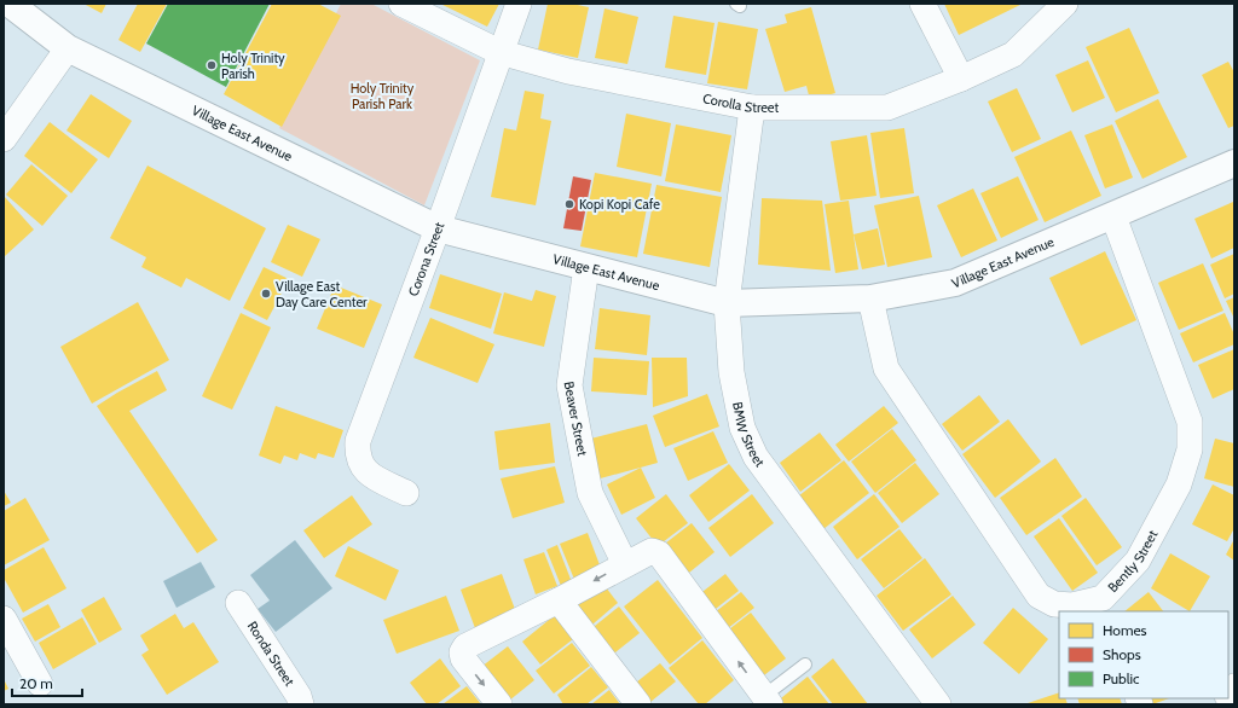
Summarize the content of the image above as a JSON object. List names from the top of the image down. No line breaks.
{"streets":{"street":["Corolla Street","Village East Avenue","Corona Street","Beaver Street","BMW Street","Bently Street","Ronda Street"]},"crossings":[["Corolla Street","Corona Street"],["Corolla Street","BMW Street"],["Village East Avenue","Corona Street"],["Village East Avenue","Beaver Street"],["Village East Avenue","BMW Street"],["Village East Avenue","Bently Street"]],"parks":["Holy Trinity Parish Park"],"places":["Holy Trinity Parish","Kopi Kopi Cafe","Village East Day Care Center"],"legend":["Homes","Shops","Public"],"scale_bar":"20 m"}
